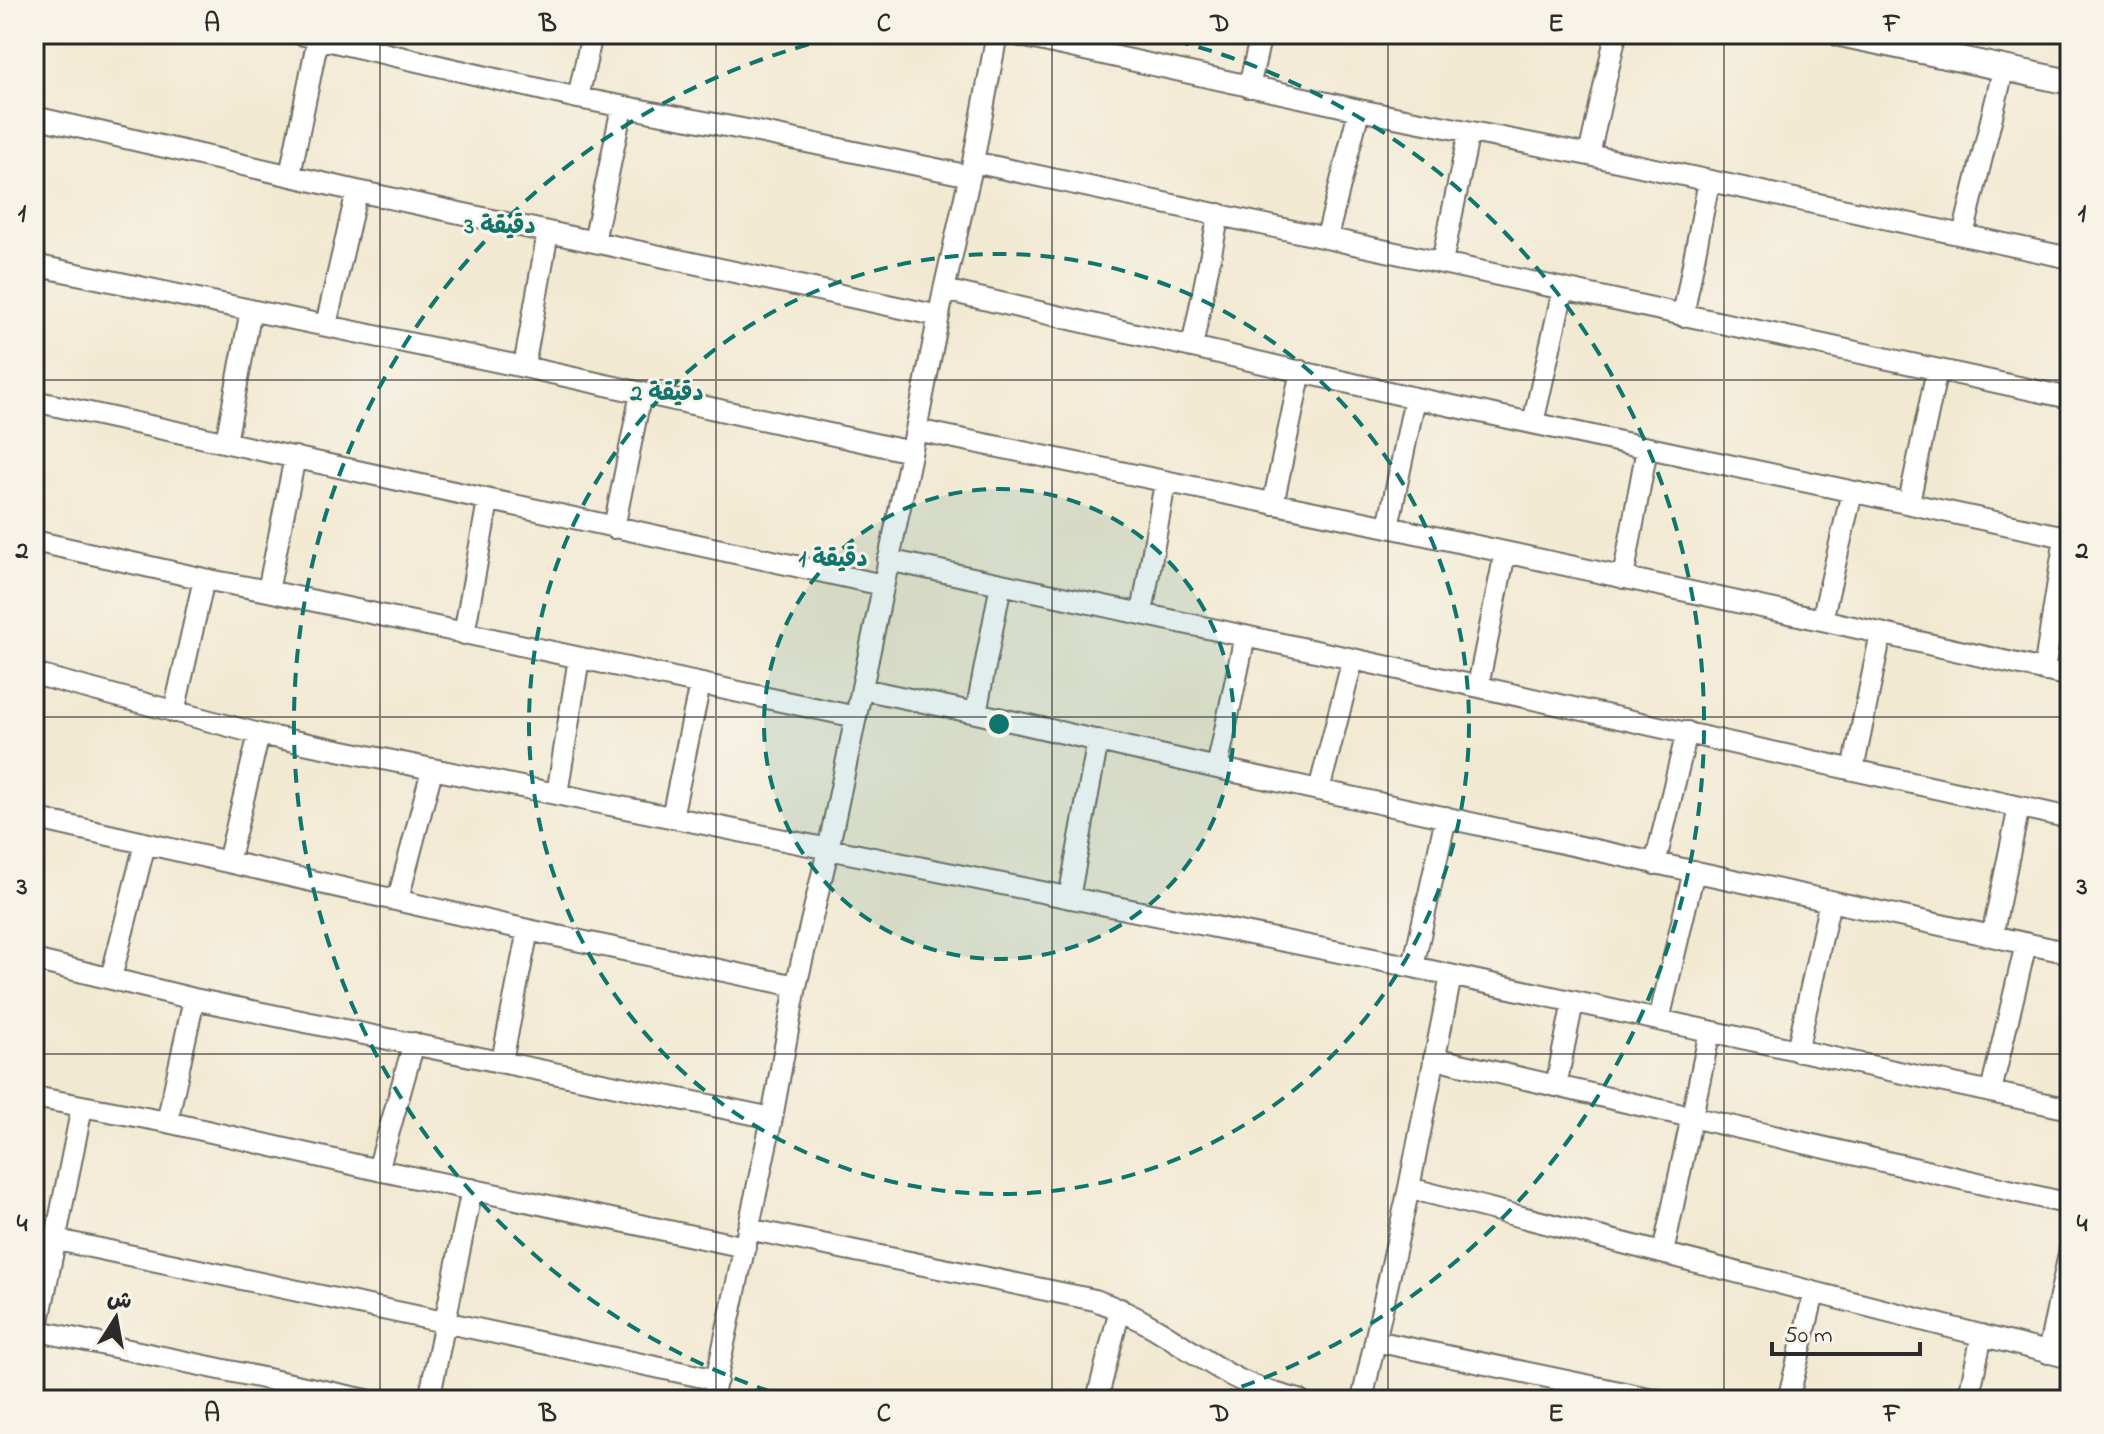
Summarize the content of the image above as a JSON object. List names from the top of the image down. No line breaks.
{"scale_bar":"50 m","north":"top","grid":{"columns":["A","B","C","D","E","F"],"rows":["1","2","3","4"]},"rings":["3 دقيقة","2 دقيقة","1 دقيقة"]}
